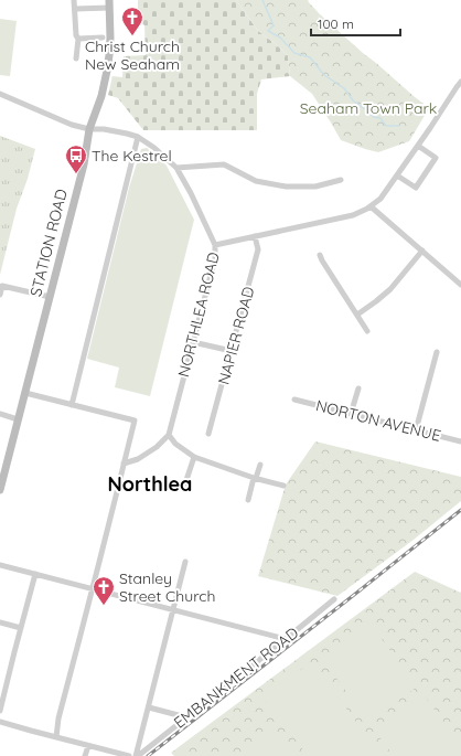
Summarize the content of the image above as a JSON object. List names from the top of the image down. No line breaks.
{"streets":{"main road":["STATION ROAD"],"street":["NORTHLEA ROAD","NAPIER ROAD","NORTON AVENUE","EMBANKMENT ROAD"]},"crossings":[["STATION ROAD","NORTHLEA ROAD"]],"districts":["Northlea"],"parks":["Seaham Town Park"],"places":{"church":["Christ Church New Seaham","Stanley Street Church"],"bus stop":["The Kestrel"]},"scale_bar":"100 m"}
